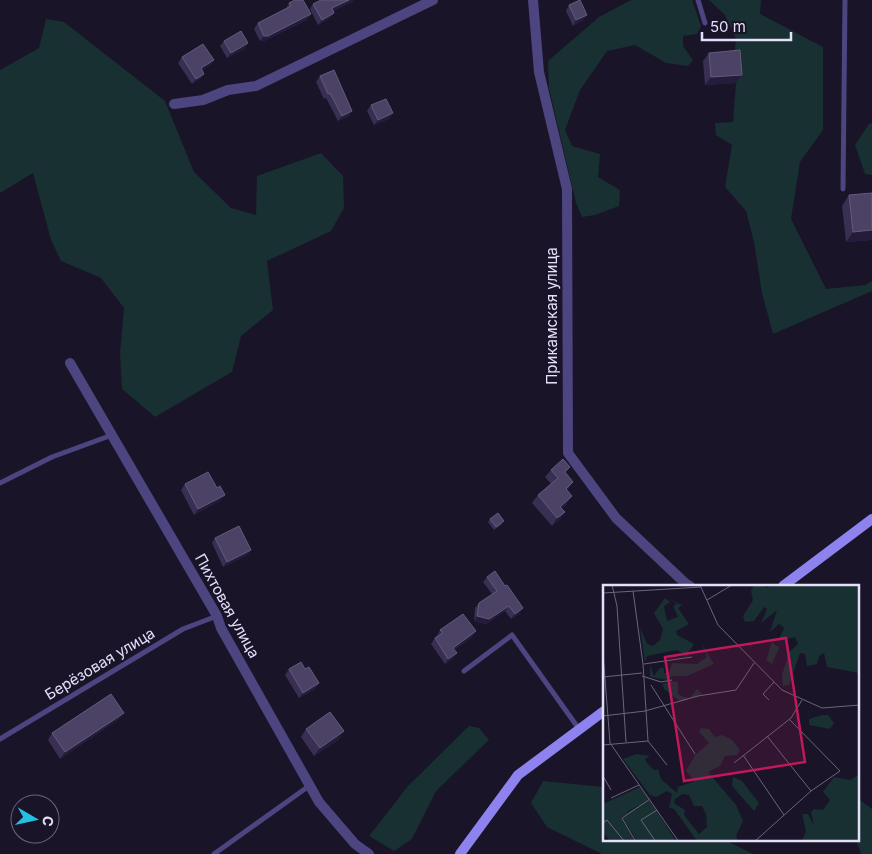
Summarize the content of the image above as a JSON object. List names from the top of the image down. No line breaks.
{"streets":{"street":["Прикамская улица","Пихтовая улица"],"lane":["Берёзовая улица"]},"crossings":[["Пихтовая улица","Берёзовая улица"]],"scale_bar":"50 m","north":"right"}
